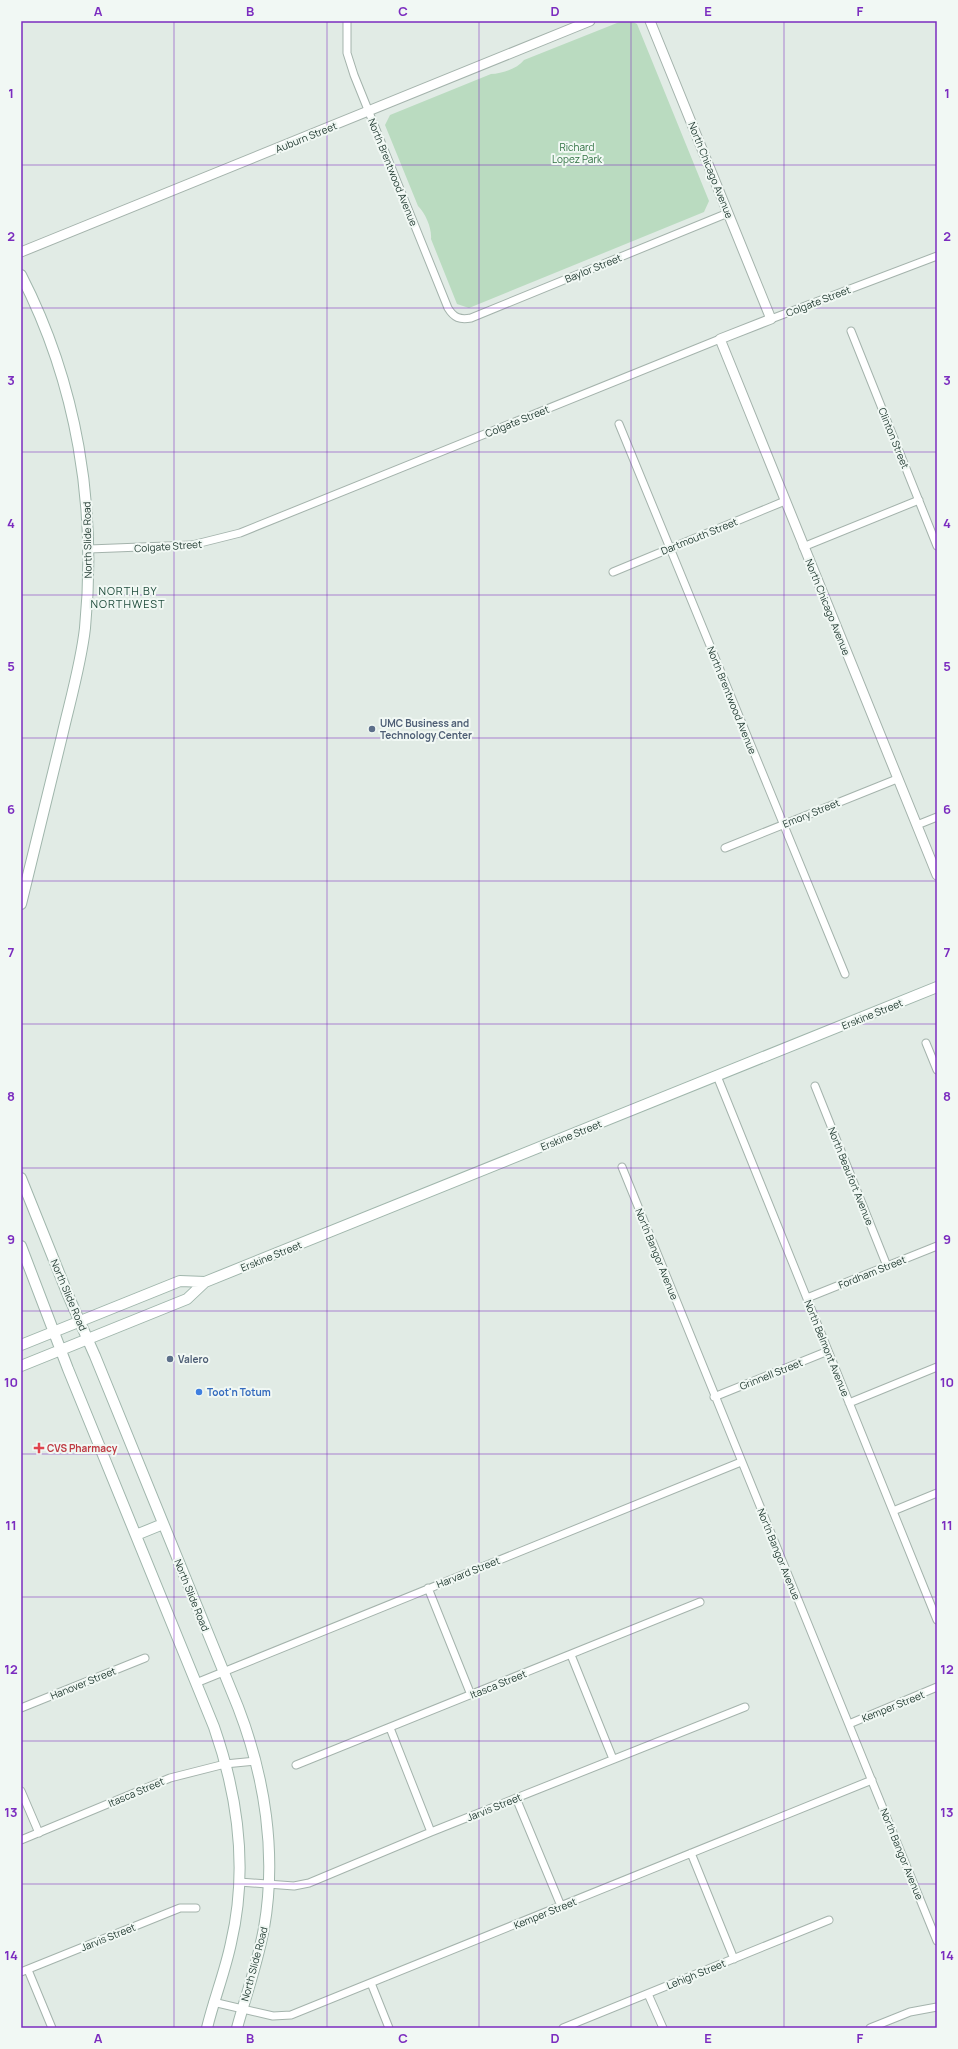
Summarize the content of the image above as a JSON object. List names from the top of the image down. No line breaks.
{"streets":{"main road":["North Slide Road","Erskine Street"],"street":["Auburn Street","North Chicago Avenue","North Brentwood Avenue","Baylor Street","Colgate Street","Clinton Street","Dartmouth Street","Emory Street","North Beaufort Avenue","North Bangor Avenue","Fordham Street","North Belmont Avenue","Grinnell Street","Harvard Street","Hanover Street","Itasca Street","Kemper Street","Jarvis Street","Lehigh Street"]},"crossings":[["Auburn Street","North Brentwood Avenue"],["North Chicago Avenue","Baylor Street"],["North Chicago Avenue","Colgate Street"],["North Chicago Avenue","Dartmouth Street"],["North Chicago Avenue","Emory Street"],["North Brentwood Avenue","Baylor Street"],["North Brentwood Avenue","Dartmouth Street"],["North Brentwood Avenue","Emory Street"],["Colgate Street","North Slide Road"],["North Slide Road","Erskine Street"],["North Slide Road","Harvard Street"],["North Slide Road","Itasca Street"],["North Slide Road","Kemper Street"],["North Slide Road","Jarvis Street"],["Erskine Street","North Belmont Avenue"],["North Beaufort Avenue","Fordham Street"],["North Bangor Avenue","Grinnell Street"],["North Bangor Avenue","Harvard Street"],["North Bangor Avenue","Kemper Street"],["Fordham Street","North Belmont Avenue"],["North Belmont Avenue","Grinnell Street"]],"districts":["NORTH BY NORTHWEST"],"parks":["Richard Lopez Park"],"places":{"other":["UMC Business and Technology Center","Valero","Toot'n Totum"],"health":["CVS Pharmacy"]},"grid":{"columns":["A","B","C","D","E","F"],"rows":["1","2","3","4","5","6","7","8","9","10","11","12","13","14"]}}
